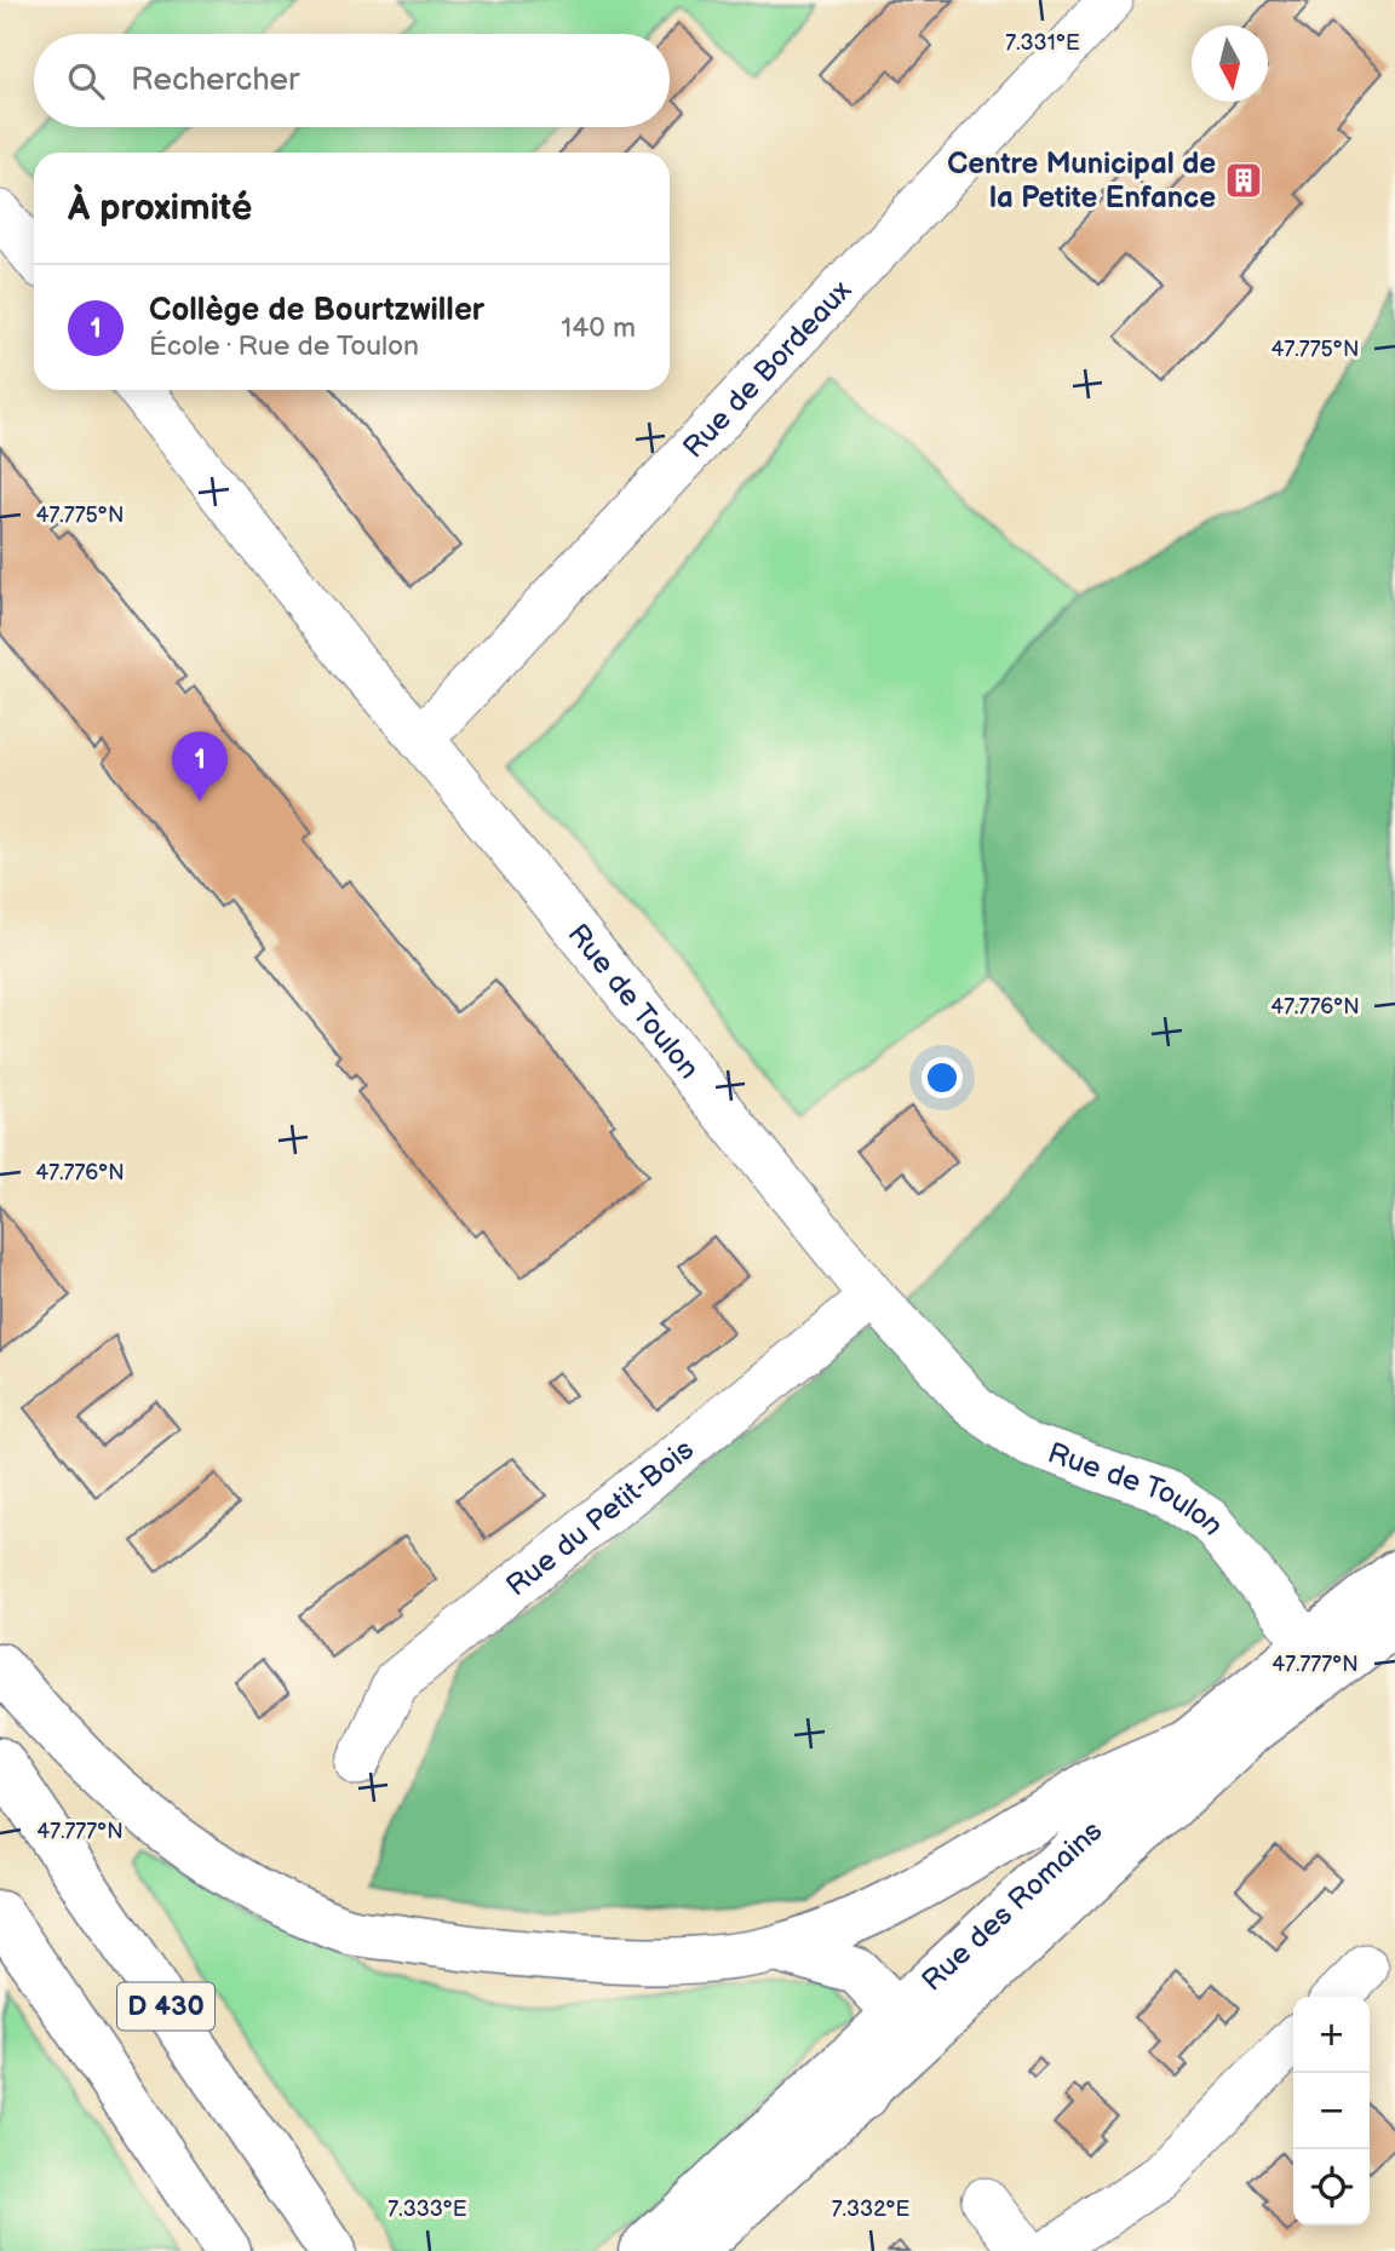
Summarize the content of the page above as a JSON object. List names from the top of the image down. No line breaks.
{"streets":{"main road":["Rue des Romains","D 430"],"street":["Rue de Bordeaux","Rue de Toulon","Rue du Petit-Bois"]},"crossings":[["Rue de Bordeaux","Rue de Toulon"],["Rue de Toulon","Rue du Petit-Bois"],["Rue de Toulon","Rue des Romains"]],"places":{"building":["Centre Municipal de la Petite Enfance"]},"north":"bottom","page":{"search":"Rechercher","heading":"À proximité","list":[{"mark":"1","name":"Collège de Bourtzwiller","note":"École · Rue de Toulon","value":"140 m"}],"pins":"1","map_buttons":["+","−"]},"coordinates":["7.331°E","47.775°N","47.776°N","47.777°N","7.333°E","7.332°E"]}
